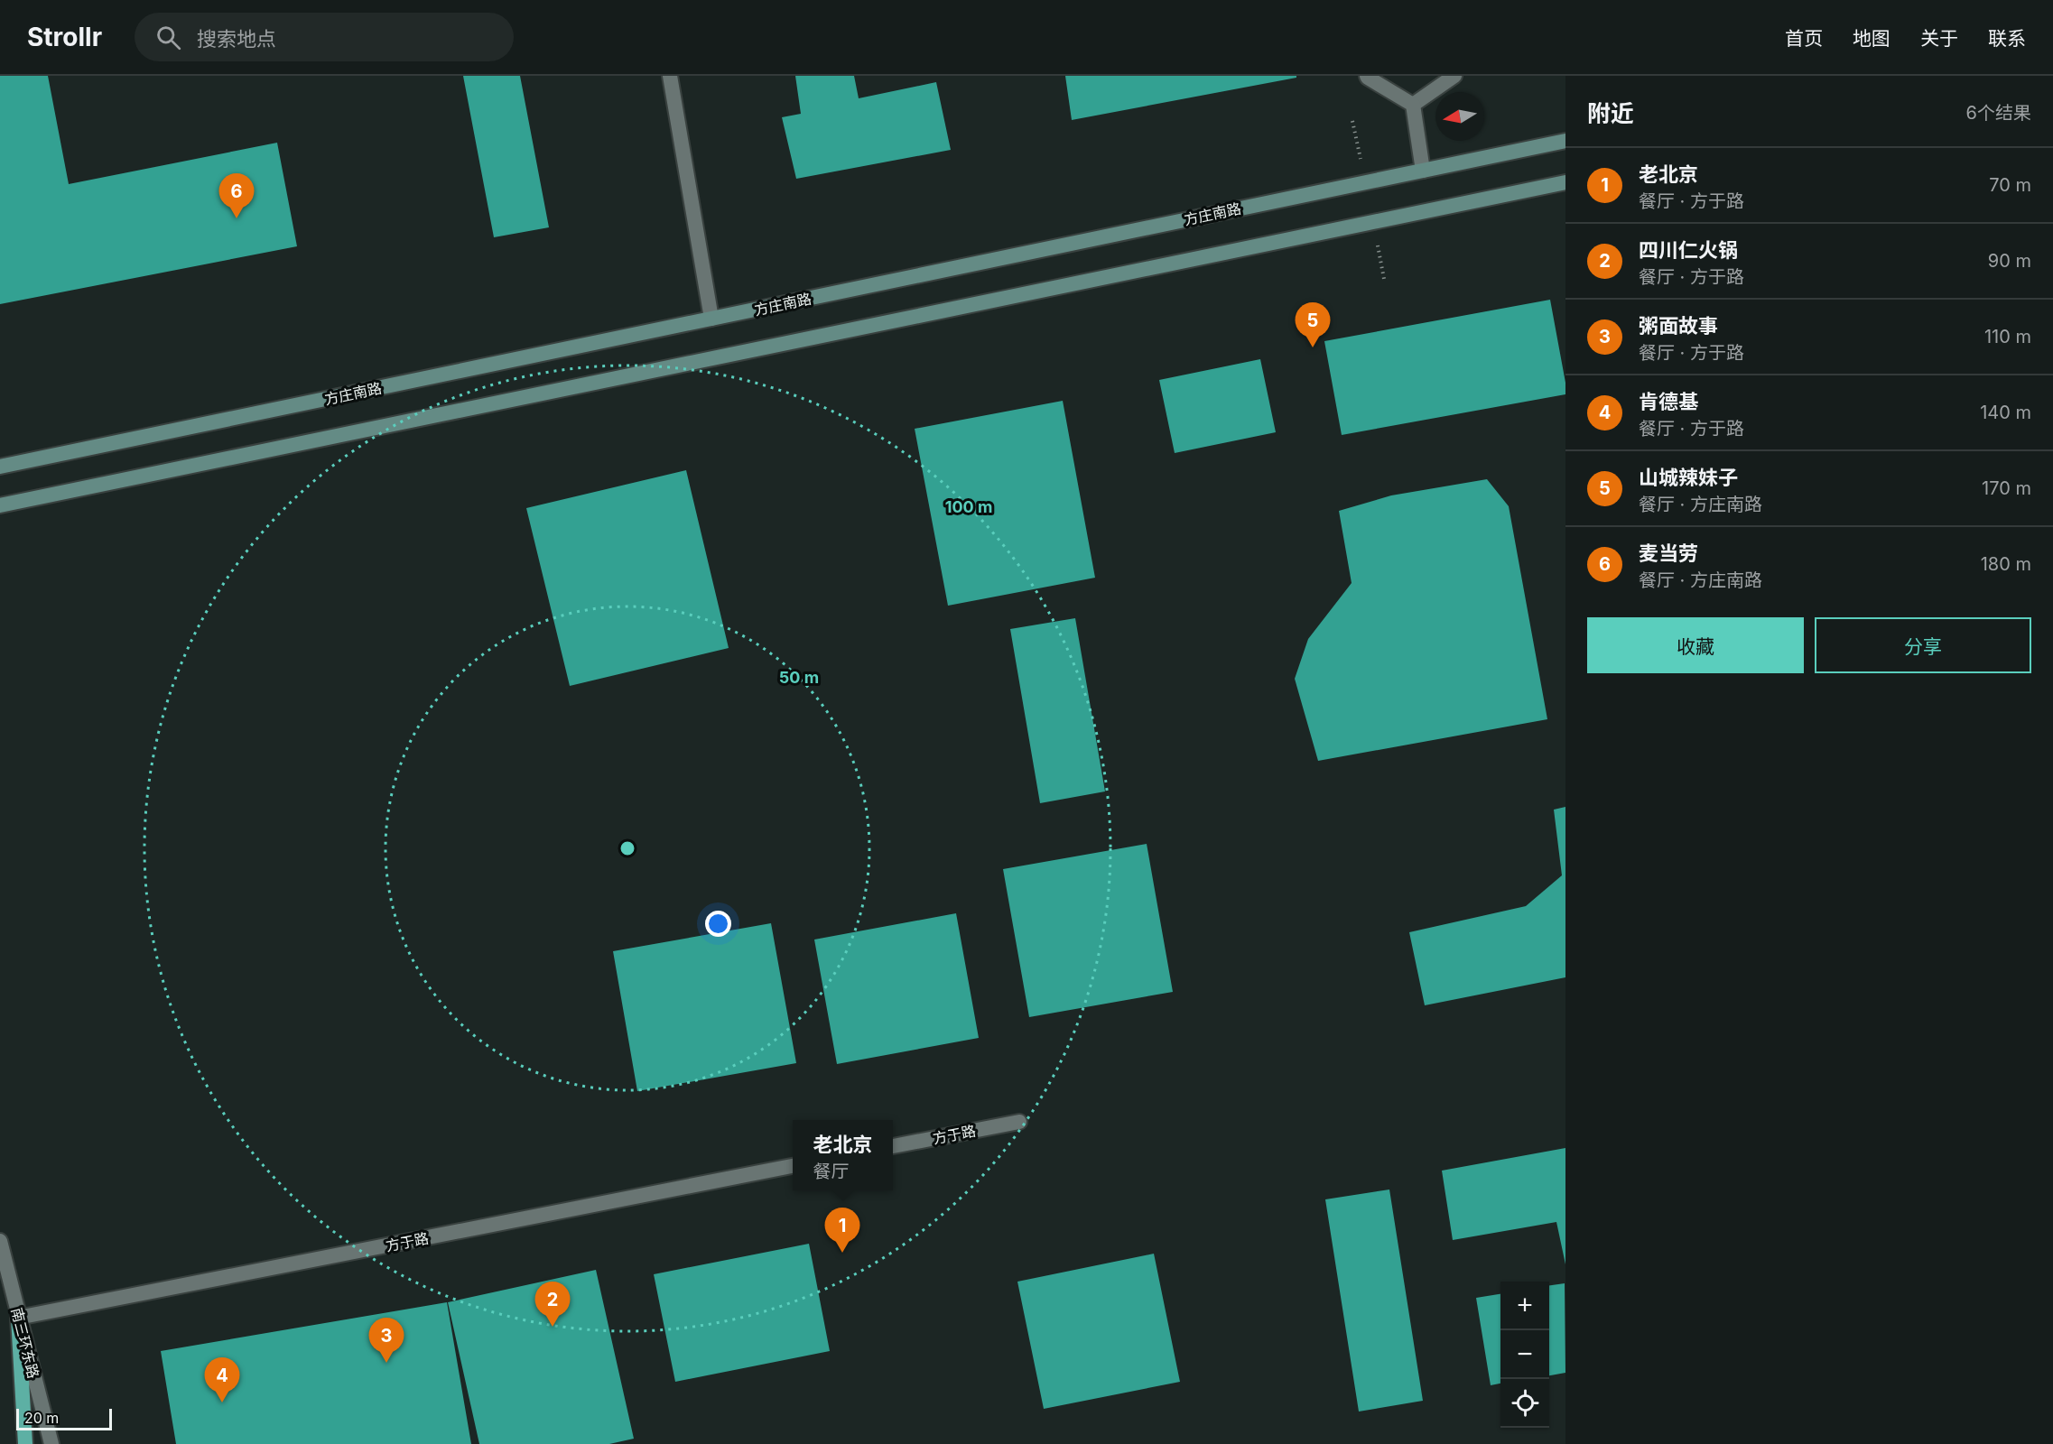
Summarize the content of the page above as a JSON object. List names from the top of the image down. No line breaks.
{"streets":{"main road":["方庄南路"],"street":["方于路","南三环东路"]},"crossings":[["方于路","南三环东路"]],"scale_bar":"20 m","north":"left","page":{"header":"Strollr","search":"搜索地点","nav":["首页","地图","关于","联系"],"heading":["附近","6个结果"],"list":[{"mark":"1","name":"老北京","note":"餐厅 · 方于路","value":"70 m"},{"mark":"2","name":"四川仁火锅","note":"餐厅 · 方于路","value":"90 m"},{"mark":"3","name":"粥面故事","note":"餐厅 · 方于路","value":"110 m"},{"mark":"4","name":"肯德基","note":"餐厅 · 方于路","value":"140 m"},{"mark":"5","name":"山城辣妹子","note":"餐厅 · 方庄南路","value":"170 m"},{"mark":"6","name":"麦当劳","note":"餐厅 · 方庄南路","value":"180 m"}],"pins":["6","5","1","2","3","4"],"buttons":["收藏","分享"],"popup":["老北京","餐厅"],"map_buttons":["+","−"],"scale":"20 m"},"rings":["100 m","50 m"]}
